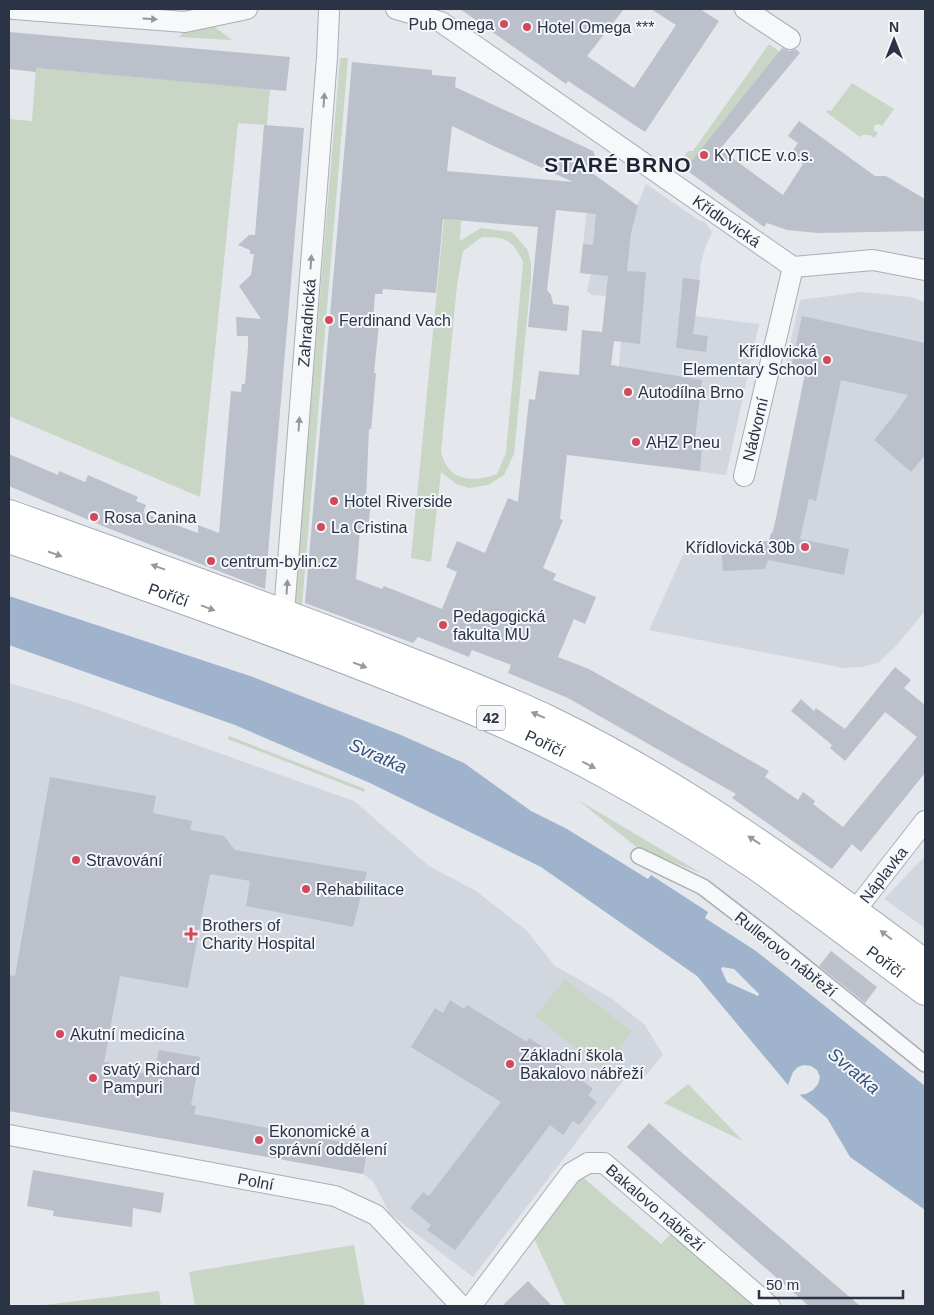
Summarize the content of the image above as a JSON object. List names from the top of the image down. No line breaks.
{"streets":{"main road":["Poříčí","42"],"street":["Křídlovická","Zahradnická","Nádvorní","Náplavka","Rullerovo nábřeží","Polní","Bakalovo nábřeží"]},"crossings":[["Křídlovická","Nádvorní"],["Zahradnická","Poříčí"],["Poříčí","Náplavka"]],"one_way":["Zahradnická"],"districts":["STARÉ BRNO"],"water":["Svratka"],"places":{"other":["Pub Omega","Hotel Omega ***","KYTICE v.o.s.","Ferdinand Vach","Křídlovická Elementary School","Autodílna Brno","AHZ Pneu","Hotel Riverside","Rosa Canina","La Cristina","Křídlovická 30b","centrum-bylin.cz","Pedagogická fakulta MU","Stravování","Rehabilitace","Akutní medicína","Základní škola Bakalovo nábřeží","svatý Richard Pampuri","Ekonomické a správní oddělení"],"health":["Brothers of Charity Hospital"]},"scale_bar":"50 m","north":"top"}
